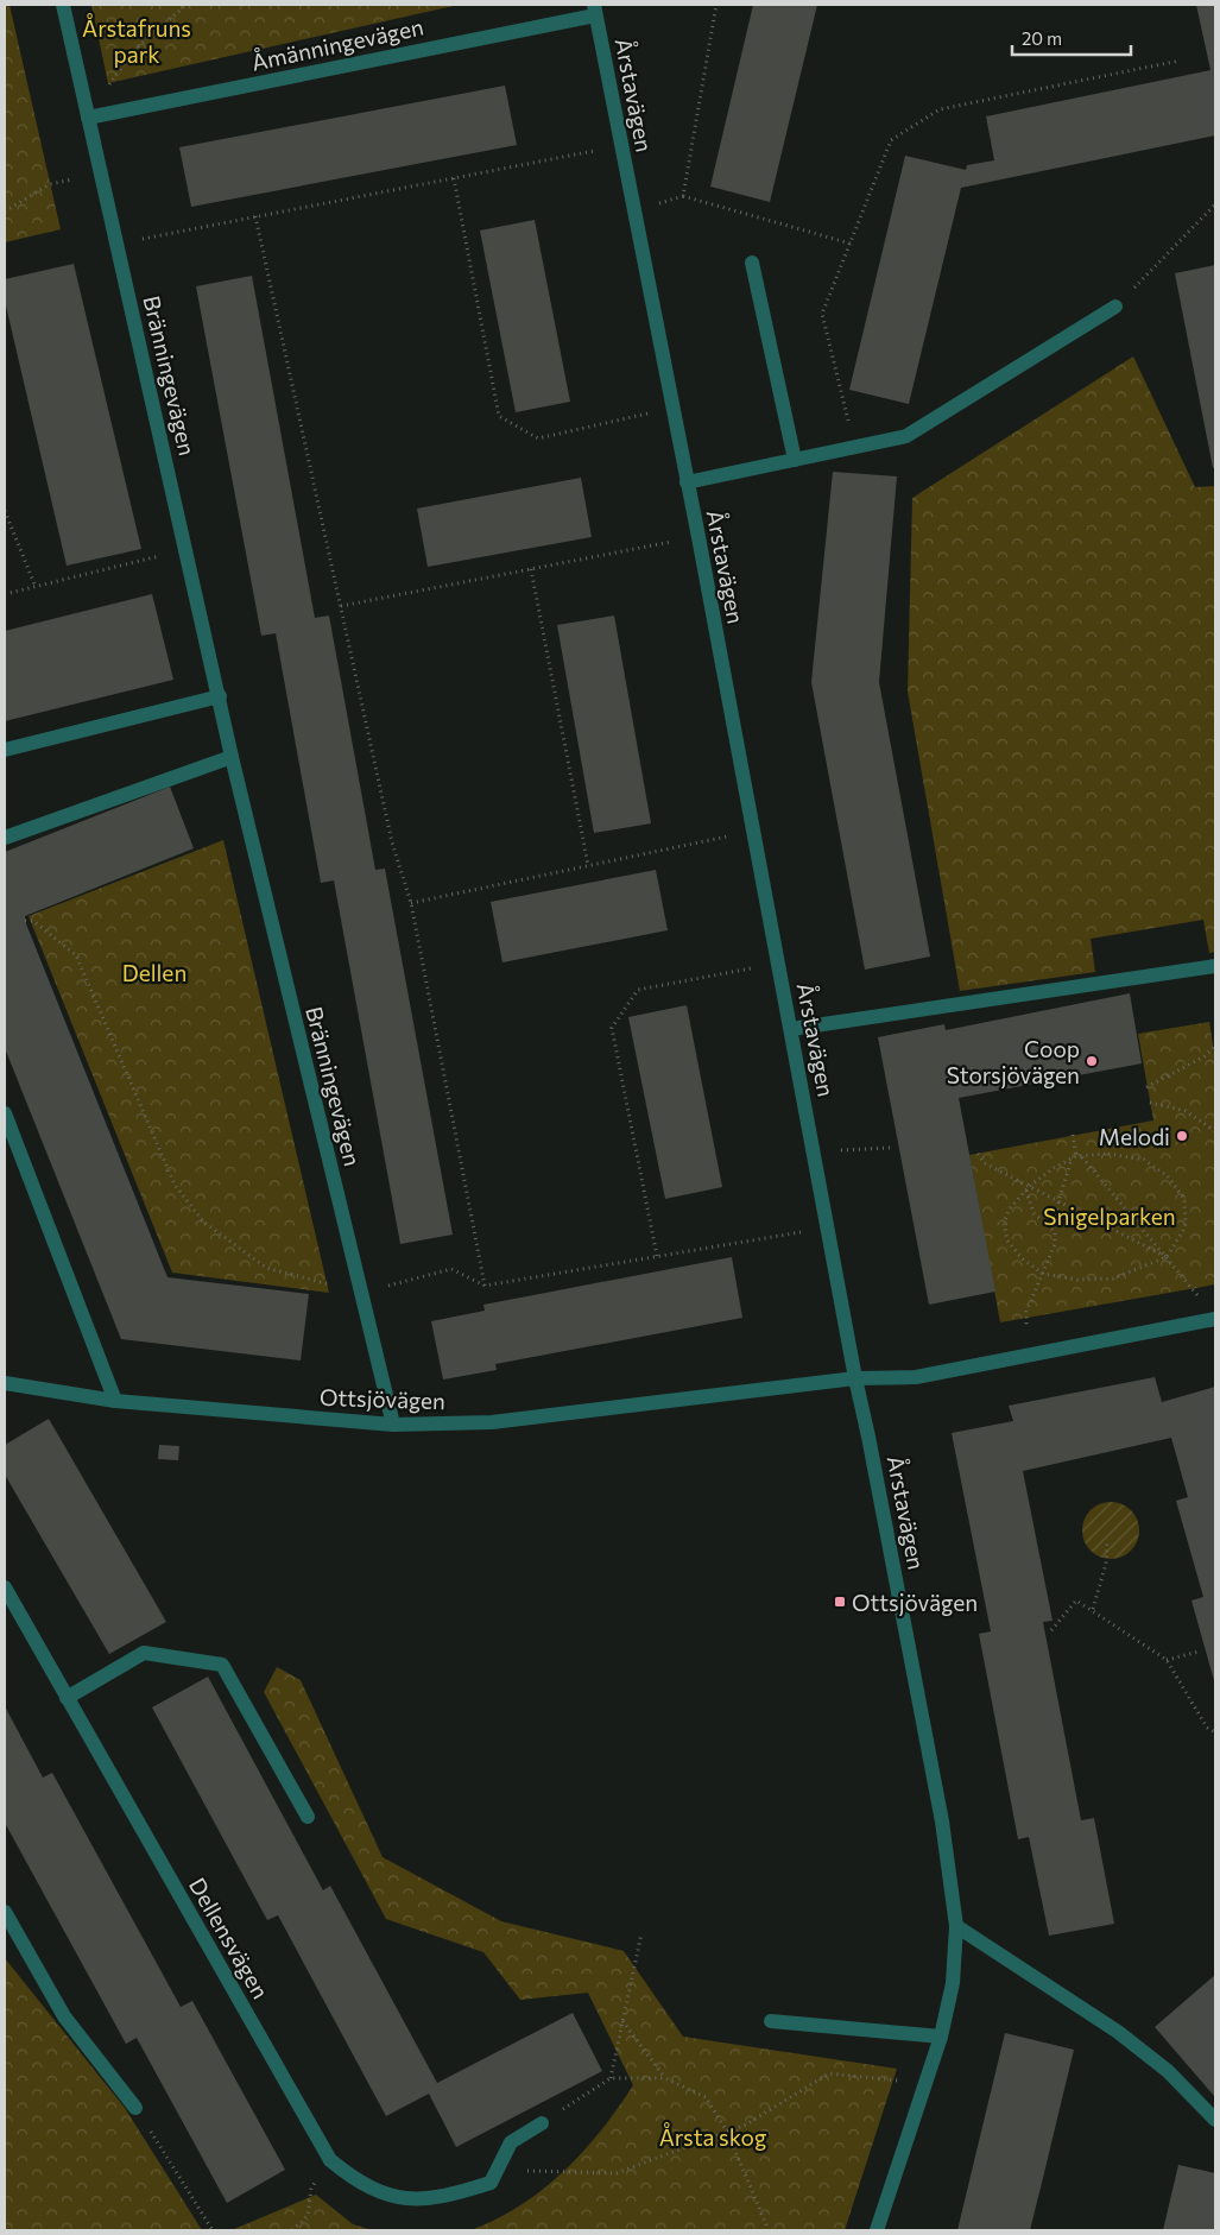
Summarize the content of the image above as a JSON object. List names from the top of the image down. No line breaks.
{"streets":{"street":["Åmänningevägen","Årstavägen","Bränningevägen","Ottsjövägen","Dellensvägen"]},"crossings":[["Åmänningevägen","Årstavägen"],["Åmänningevägen","Bränningevägen"],["Årstavägen","Ottsjövägen"],["Bränningevägen","Ottsjövägen"]],"parks":["Årstafruns park","Dellen","Snigelparken","Årsta skog"],"places":{"other":["Coop Storsjövägen","Melodi"],"transit":["Ottsjövägen"]},"scale_bar":"20 m"}
